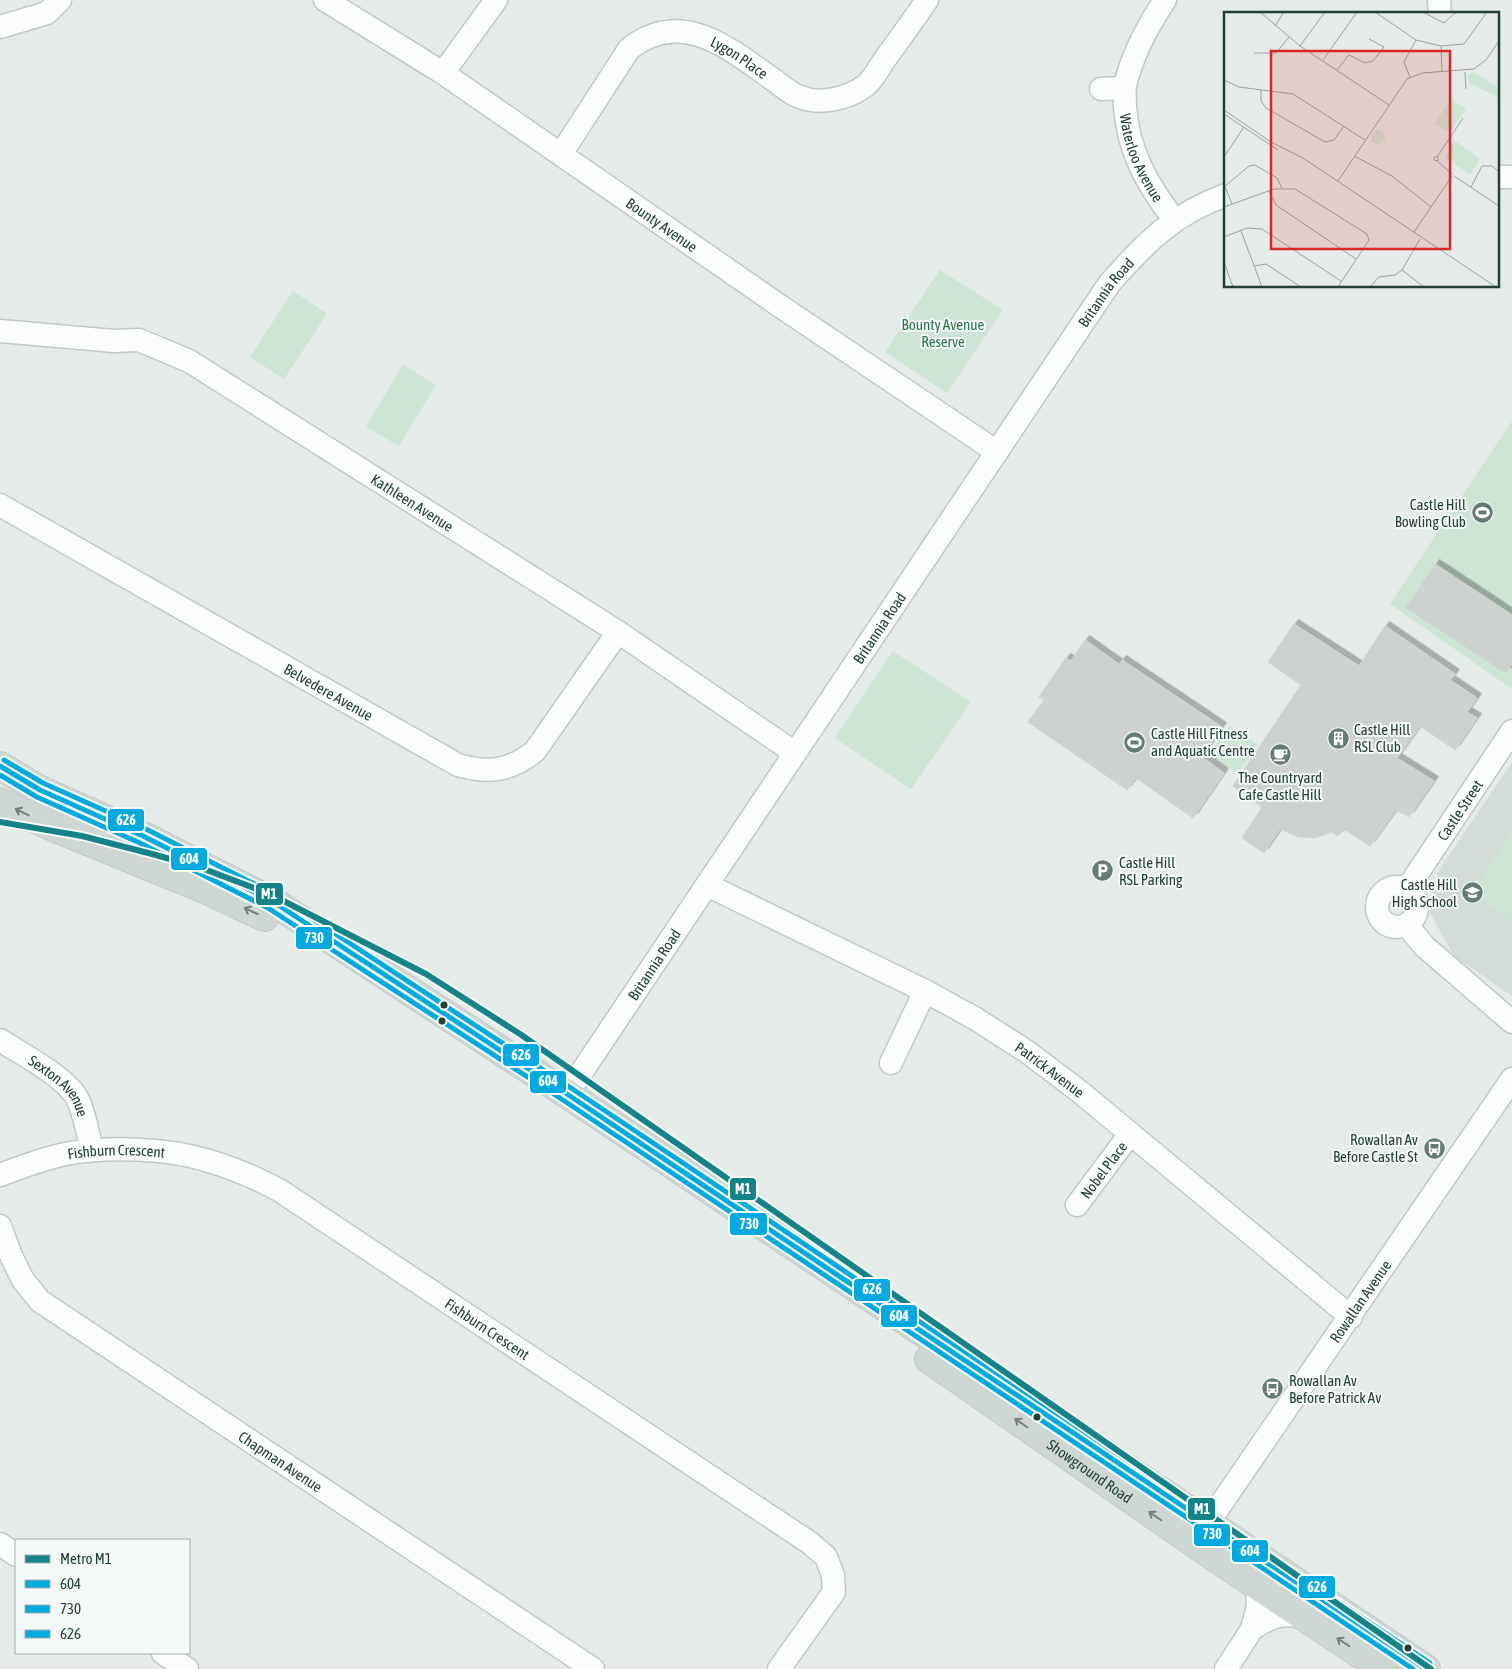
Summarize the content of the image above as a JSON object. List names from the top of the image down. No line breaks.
{"streets":{"main road":["Showground Road"],"street":["Lygon Place","Waterloo Avenue","Bounty Avenue","Britannia Road","Kathleen Avenue","Belvedere Avenue","Castle Street","Patrick Avenue","Sexton Avenue","Fishburn Crescent","Nobel Place","Rowallan Avenue","Chapman Avenue"]},"crossings":[["Lygon Place","Bounty Avenue"],["Waterloo Avenue","Britannia Road"],["Bounty Avenue","Britannia Road"],["Britannia Road","Kathleen Avenue"],["Britannia Road","Patrick Avenue"],["Britannia Road","Showground Road"],["Kathleen Avenue","Belvedere Avenue"],["Patrick Avenue","Nobel Place"],["Patrick Avenue","Rowallan Avenue"],["Sexton Avenue","Fishburn Crescent"],["Rowallan Avenue","Showground Road"]],"parks":["Bounty Avenue Reserve"],"places":{"sports":["Castle Hill Bowling Club","Castle Hill Fitness and Aquatic Centre"],"building":["Castle Hill RSL Club"],"cafe":["The Countryard Cafe Castle Hill"],"parking":["Castle Hill RSL Parking"],"school or university":["Castle Hill High School"],"bus stop":["Rowallan Av Before Castle St","Rowallan Av Before Patrick Av"]},"lines":["transit line 626","transit line 604","transit line 730","metro line M1"],"legend":["Metro M1","604","730","626"]}
